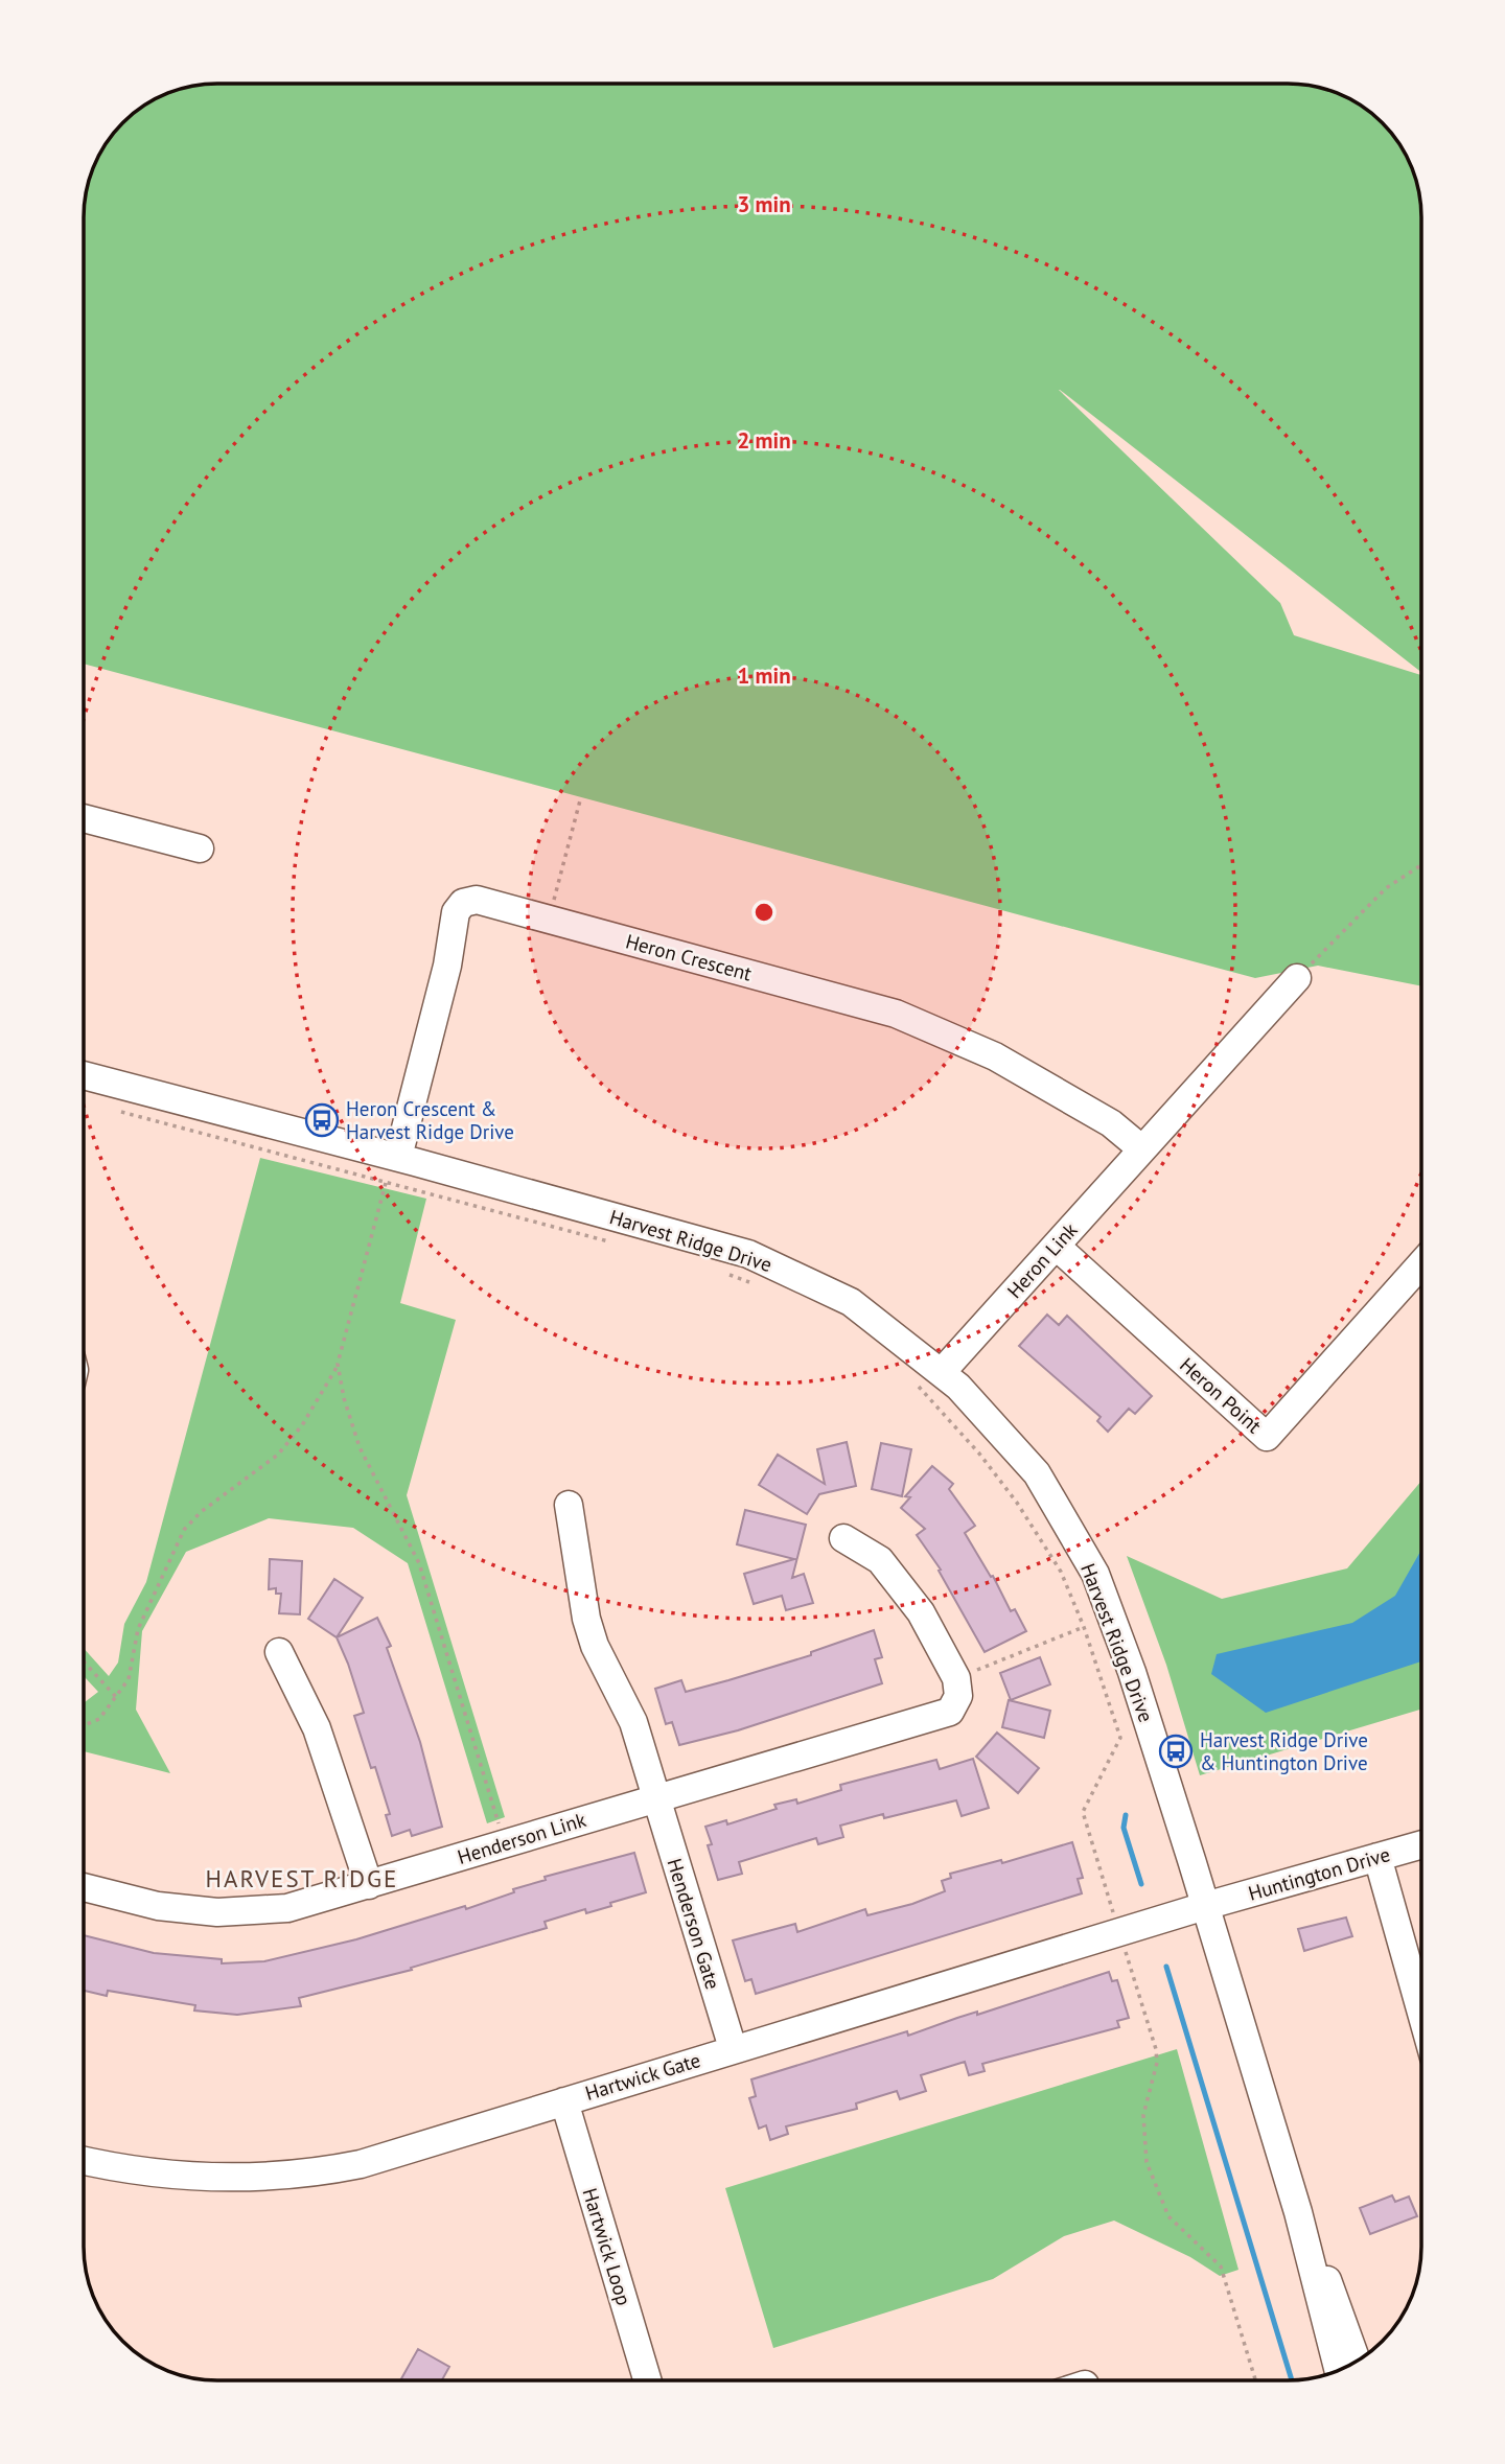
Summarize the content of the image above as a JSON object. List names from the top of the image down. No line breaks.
{"streets":{"street":["Heron Crescent","Harvest Ridge Drive","Heron Link","Heron Point","Henderson Link","Huntington Drive","Henderson Gate","Hartwick Gate","Hartwick Loop"]},"crossings":[["Heron Crescent","Harvest Ridge Drive"],["Heron Crescent","Heron Link"],["Harvest Ridge Drive","Heron Link"],["Harvest Ridge Drive","Huntington Drive"],["Harvest Ridge Drive","Hartwick Gate"],["Heron Link","Heron Point"],["Henderson Link","Henderson Gate"],["Huntington Drive","Hartwick Gate"],["Henderson Gate","Hartwick Gate"],["Hartwick Gate","Hartwick Loop"]],"districts":["HARVEST RIDGE"],"places":{"bus stop":["Heron Crescent & Harvest Ridge Drive","Harvest Ridge Drive & Huntington Drive"]},"rings":["3 min","2 min","1 min"]}
